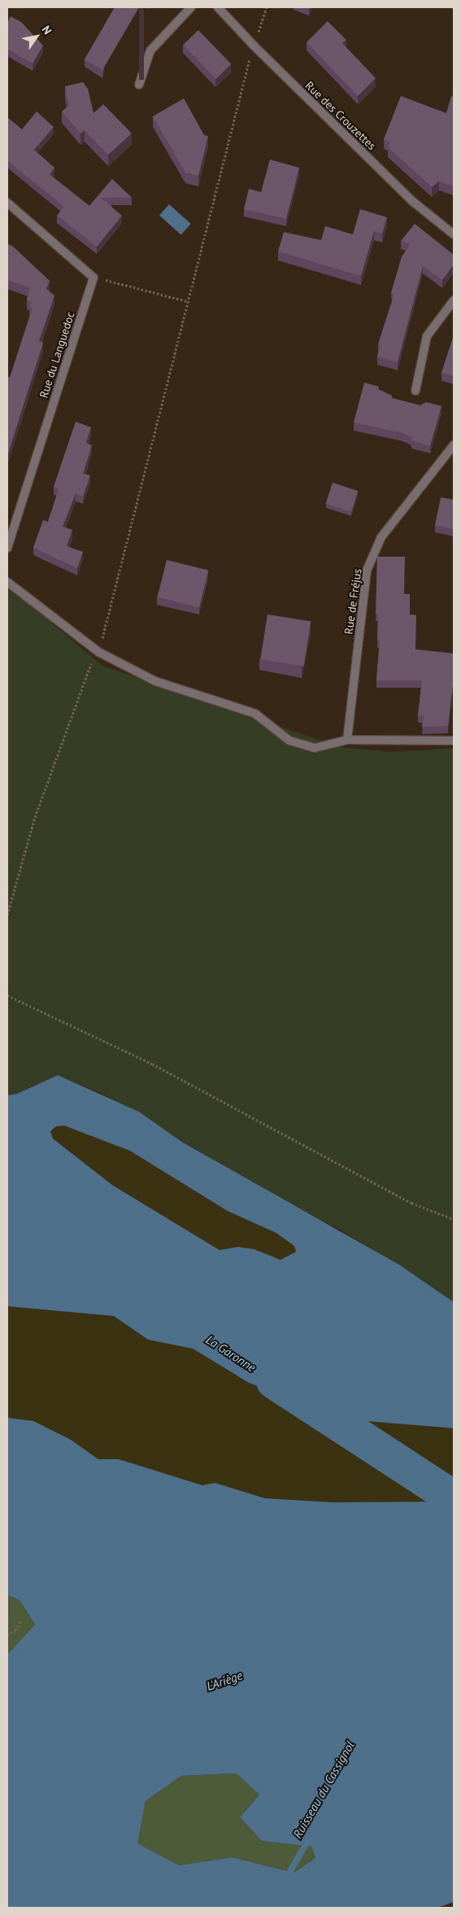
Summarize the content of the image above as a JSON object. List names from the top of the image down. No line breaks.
{"streets":{"street":["Rue des Crouzettes","Rue du Languedoc","Rue de Fréjus"]},"water":["La Garonne","L'Ariège","Ruisseau du Cassignol"],"north":"top right"}
